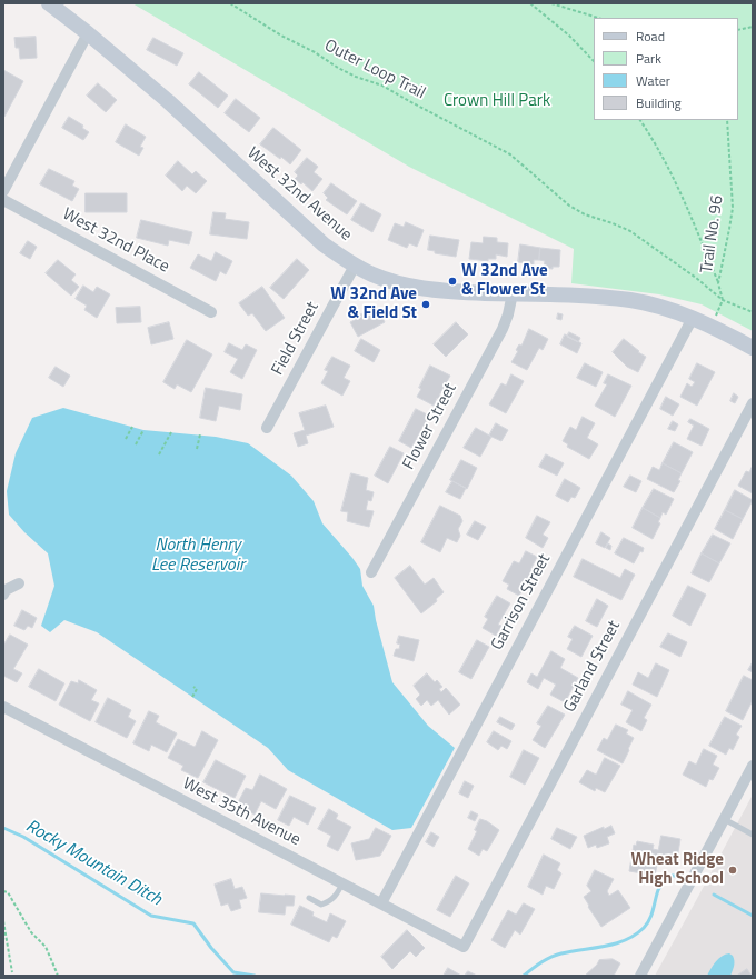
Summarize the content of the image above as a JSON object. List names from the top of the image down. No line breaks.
{"streets":{"street":["West 32nd Avenue","West 32nd Place","Field Street","Flower Street","Garrison Street","Garland Street","West 35th Avenue"],"path":["Outer Loop Trail","Trail No. 96"]},"crossings":[["Outer Loop Trail","Trail No. 96"],["West 32nd Avenue","Field Street"],["West 32nd Avenue","Flower Street"],["West 32nd Avenue","Garrison Street"],["Garrison Street","West 35th Avenue"],["Garland Street","West 35th Avenue"]],"water":["North Henry Lee Reservoir","Rocky Mountain Ditch"],"parks":["Crown Hill Park"],"places":["W 32nd Ave & Flower St","W 32nd Ave & Field St","Wheat Ridge High School"],"legend":["Road","Park","Water","Building"]}
